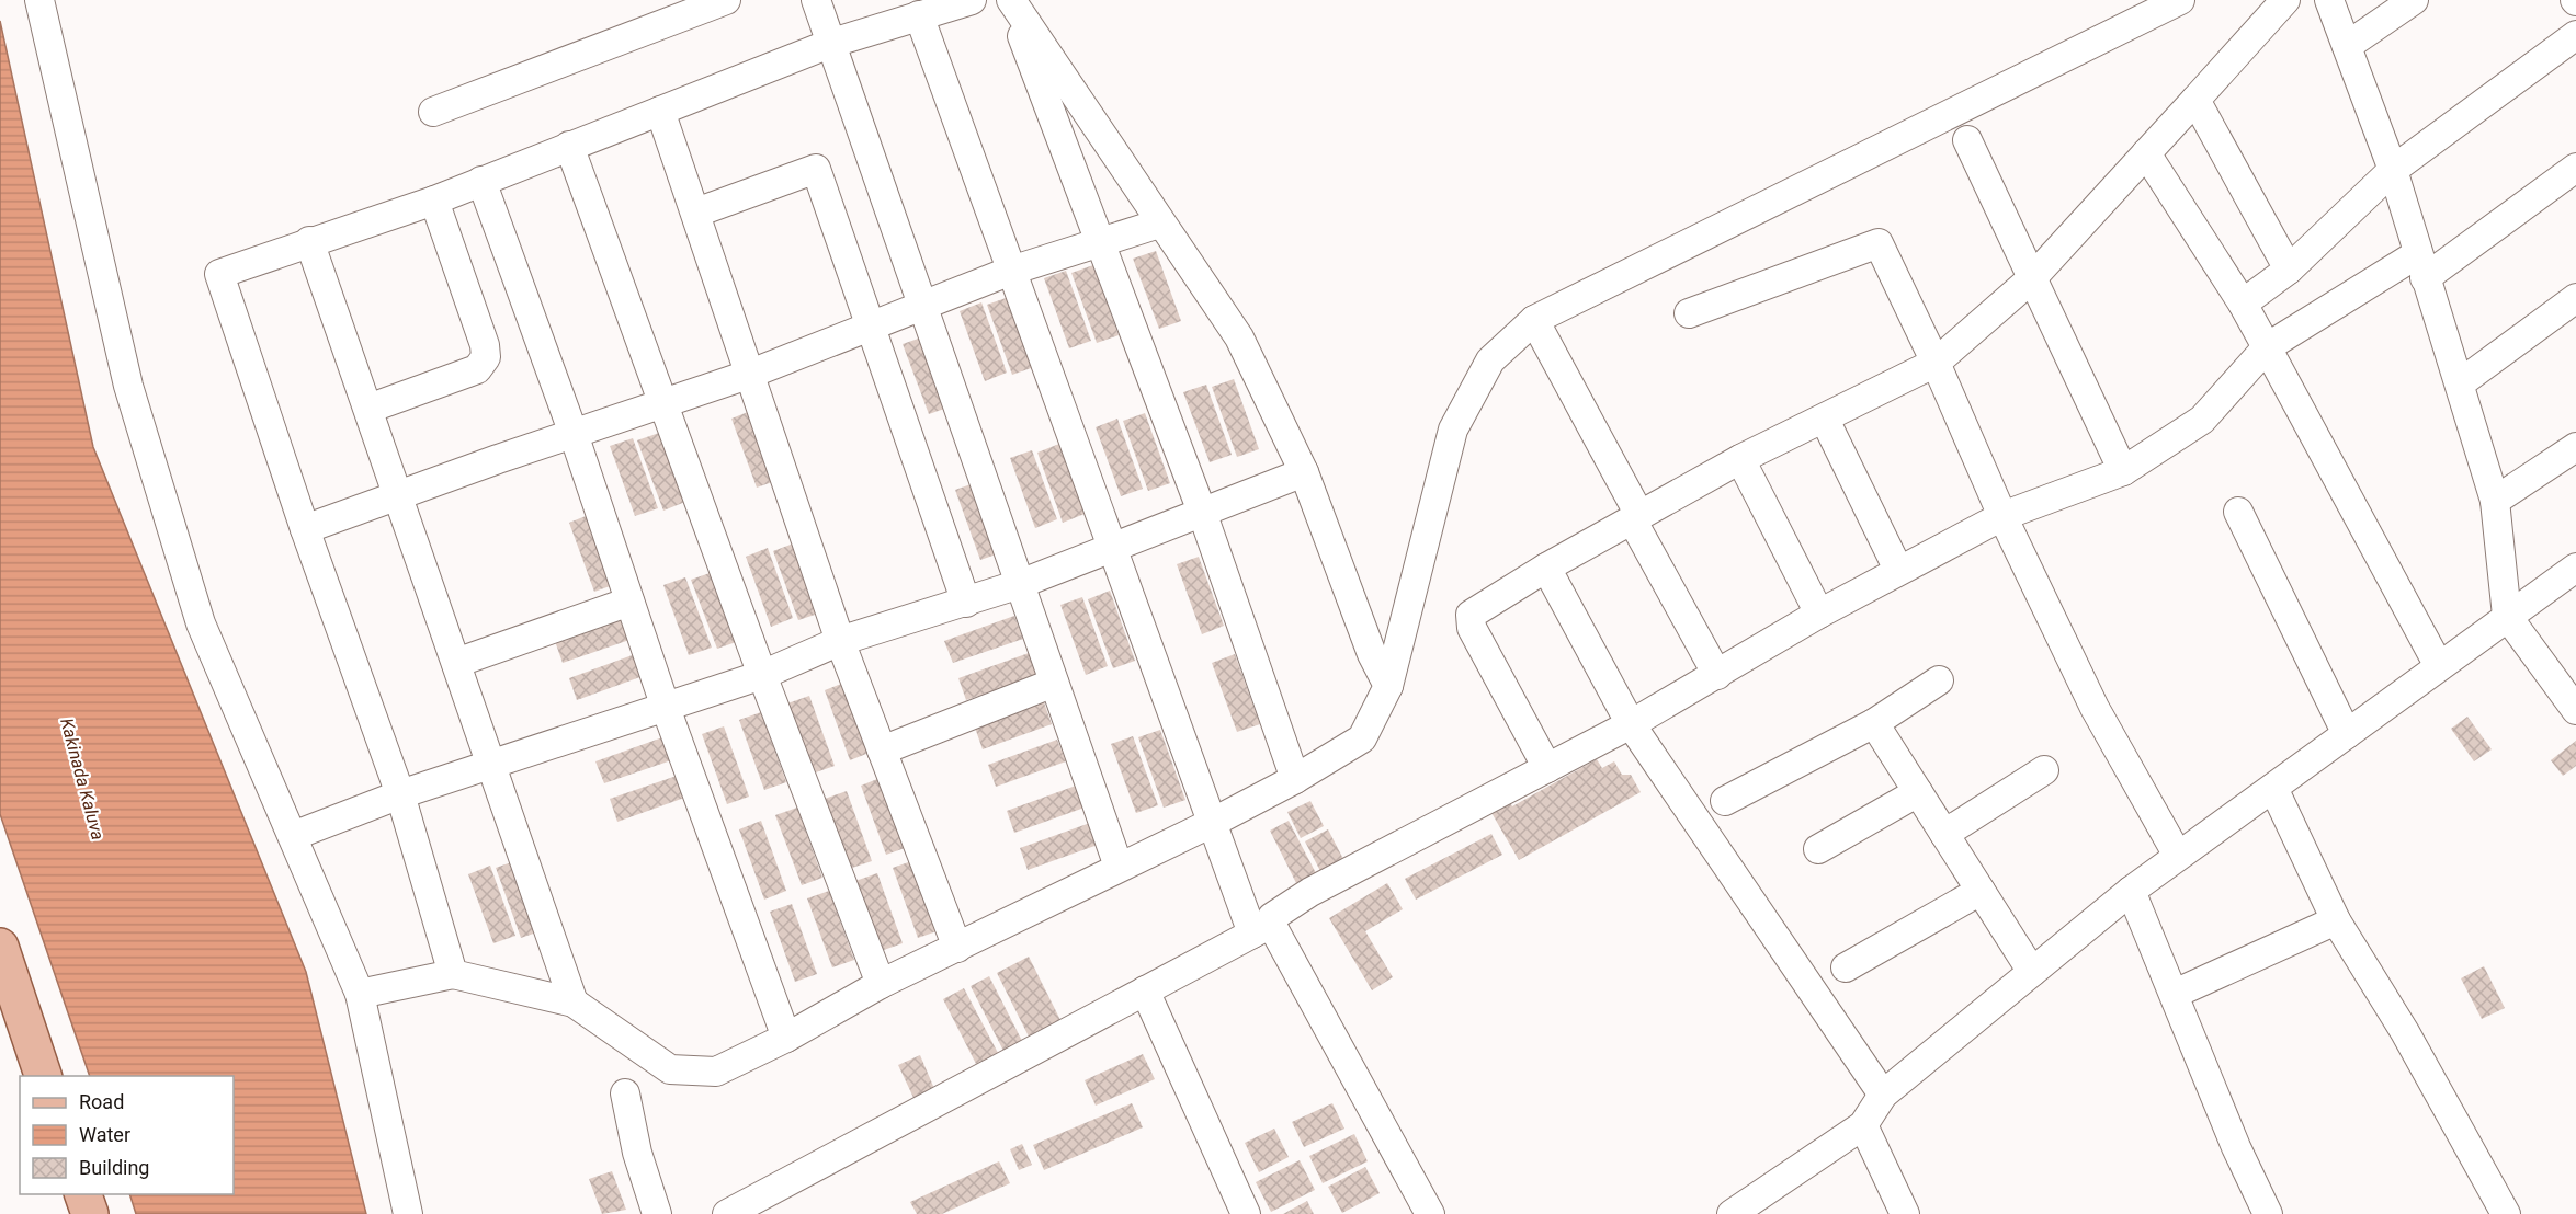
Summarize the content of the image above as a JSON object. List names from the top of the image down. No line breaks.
{"water":["Kakinada Kaluva"],"legend":["Road","Water","Building"]}
